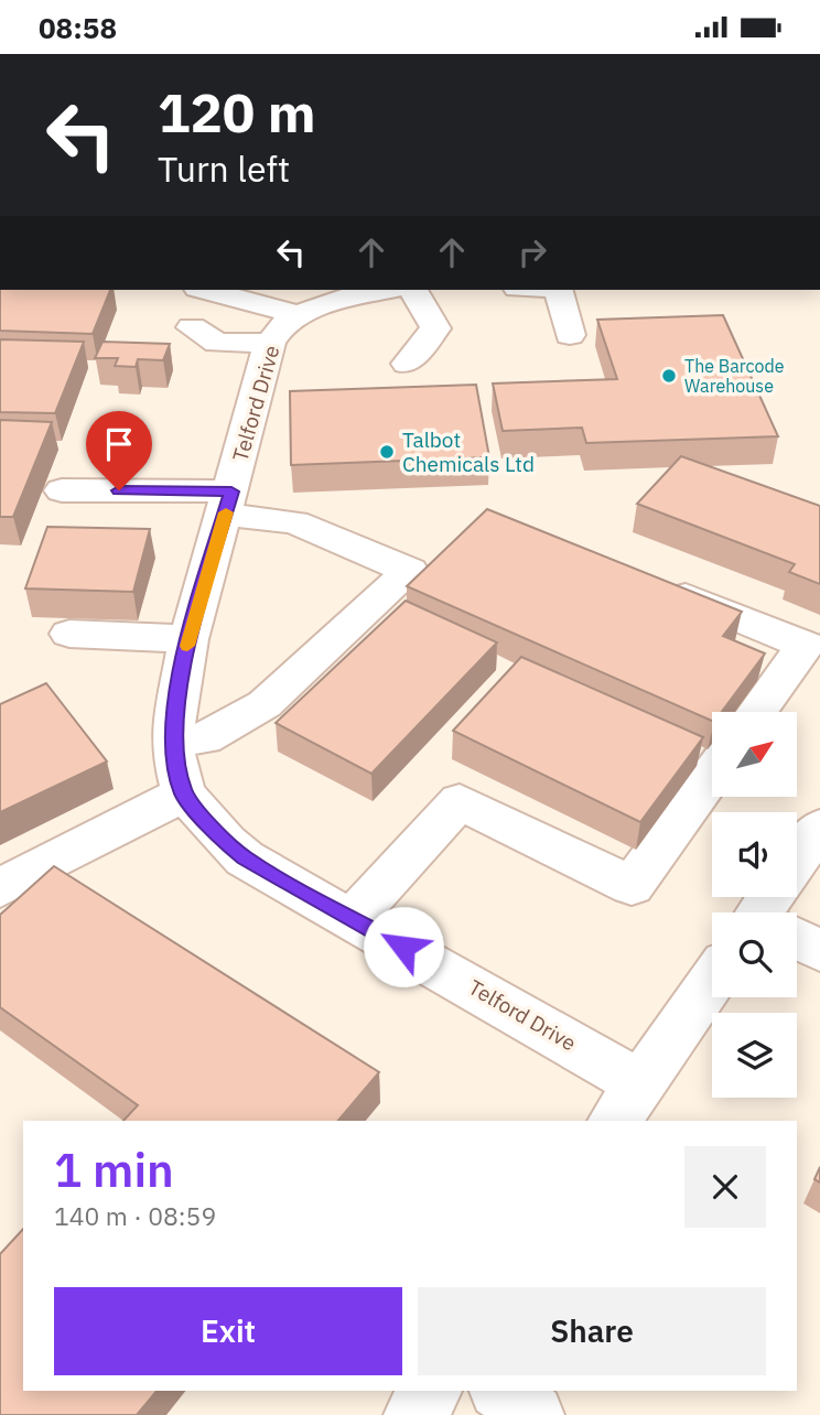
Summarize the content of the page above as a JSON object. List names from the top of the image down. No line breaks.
{"streets":{"street":["Telford Drive"]},"places":["The Barcode Warehouse","Talbot Chemicals Ltd"],"north":"top right","page":{"status":"08:58","turn":["120 m","Turn left"],"heading":["1 min","140 m · 08:59"],"buttons":["Exit","Share"]}}
